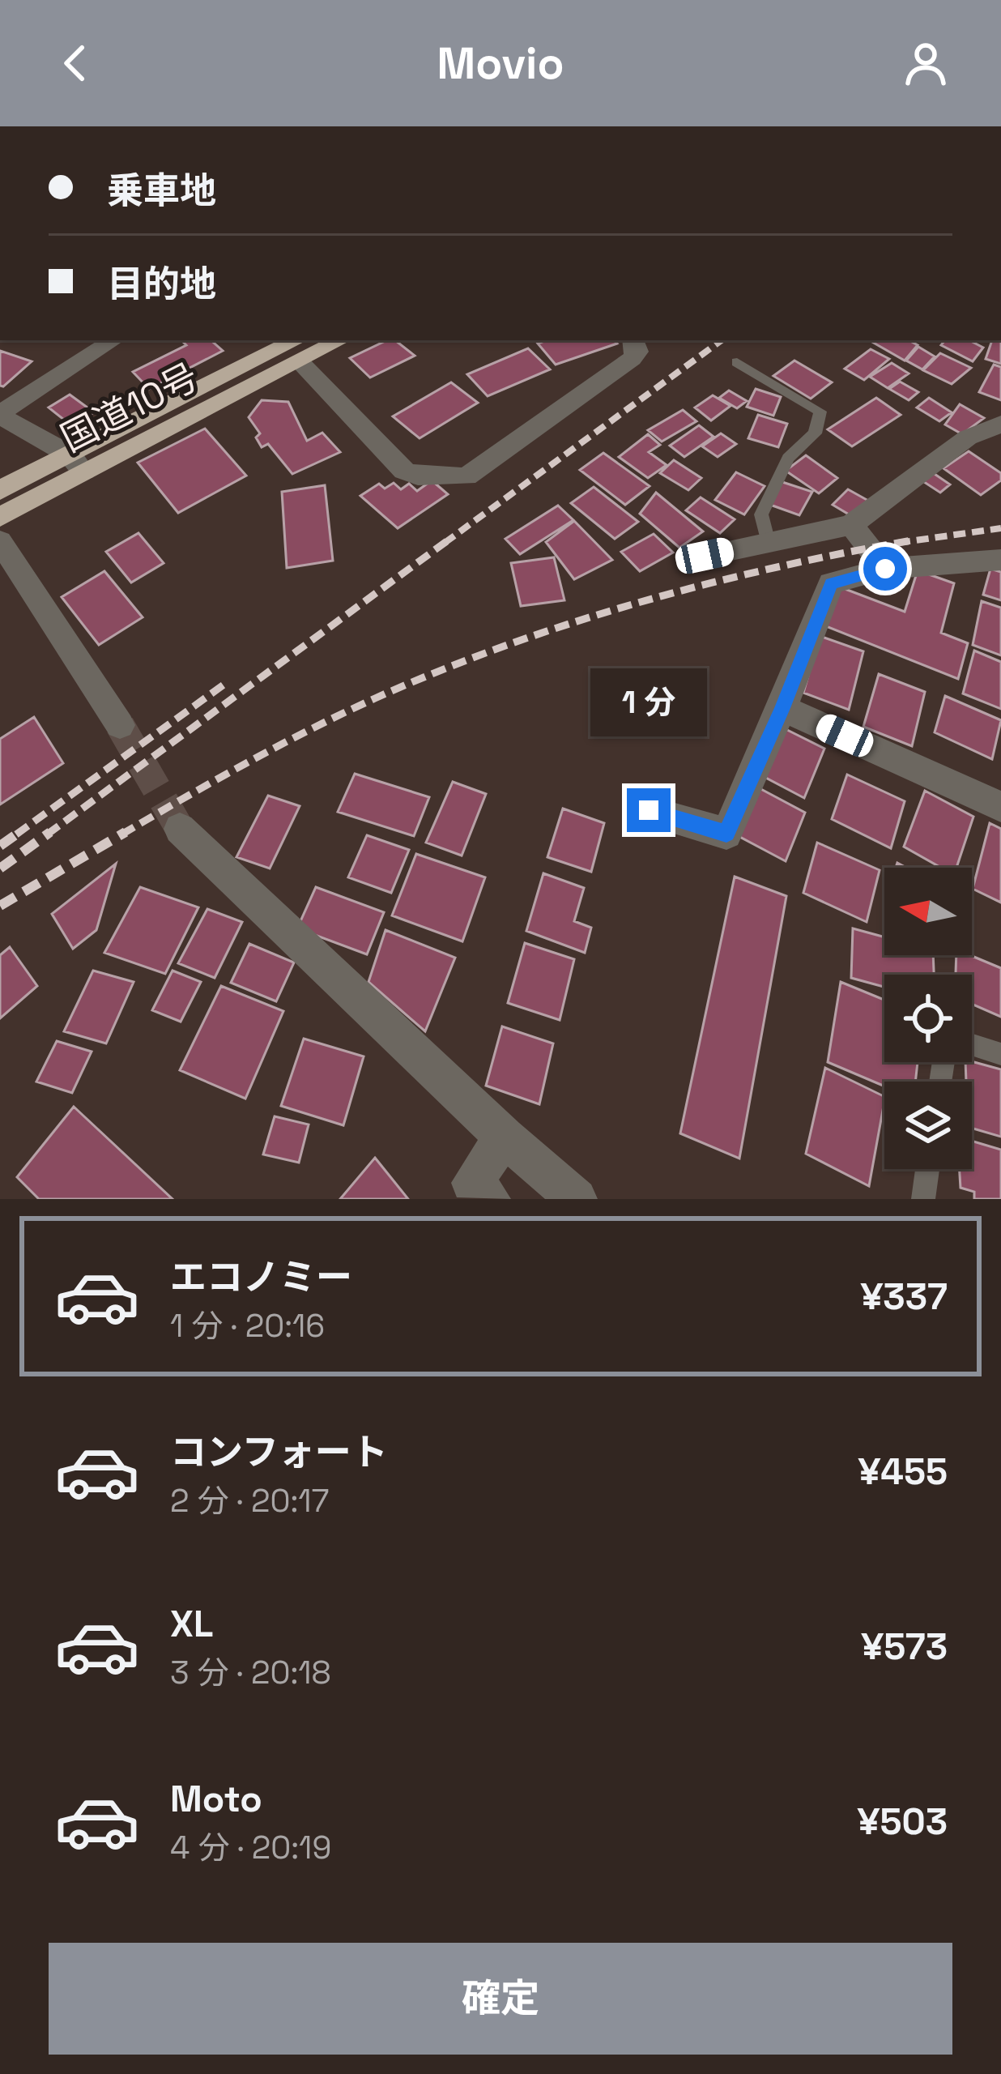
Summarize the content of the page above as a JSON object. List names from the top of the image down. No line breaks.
{"streets":{"highway":["国道10号"]},"north":"left","page":{"header":"Movio","banner":["乗車地","目的地"],"bubble":"1 分","list":[{"name":"エコノミー","note":"1 分 · 20:16","value":"¥337"},{"name":"コンフォート","note":"2 分 · 20:17","value":"¥455"},{"name":"XL","note":"3 分 · 20:18","value":"¥573"},{"name":"Moto","note":"4 分 · 20:19","value":"¥503"}],"buttons":"確定"}}
